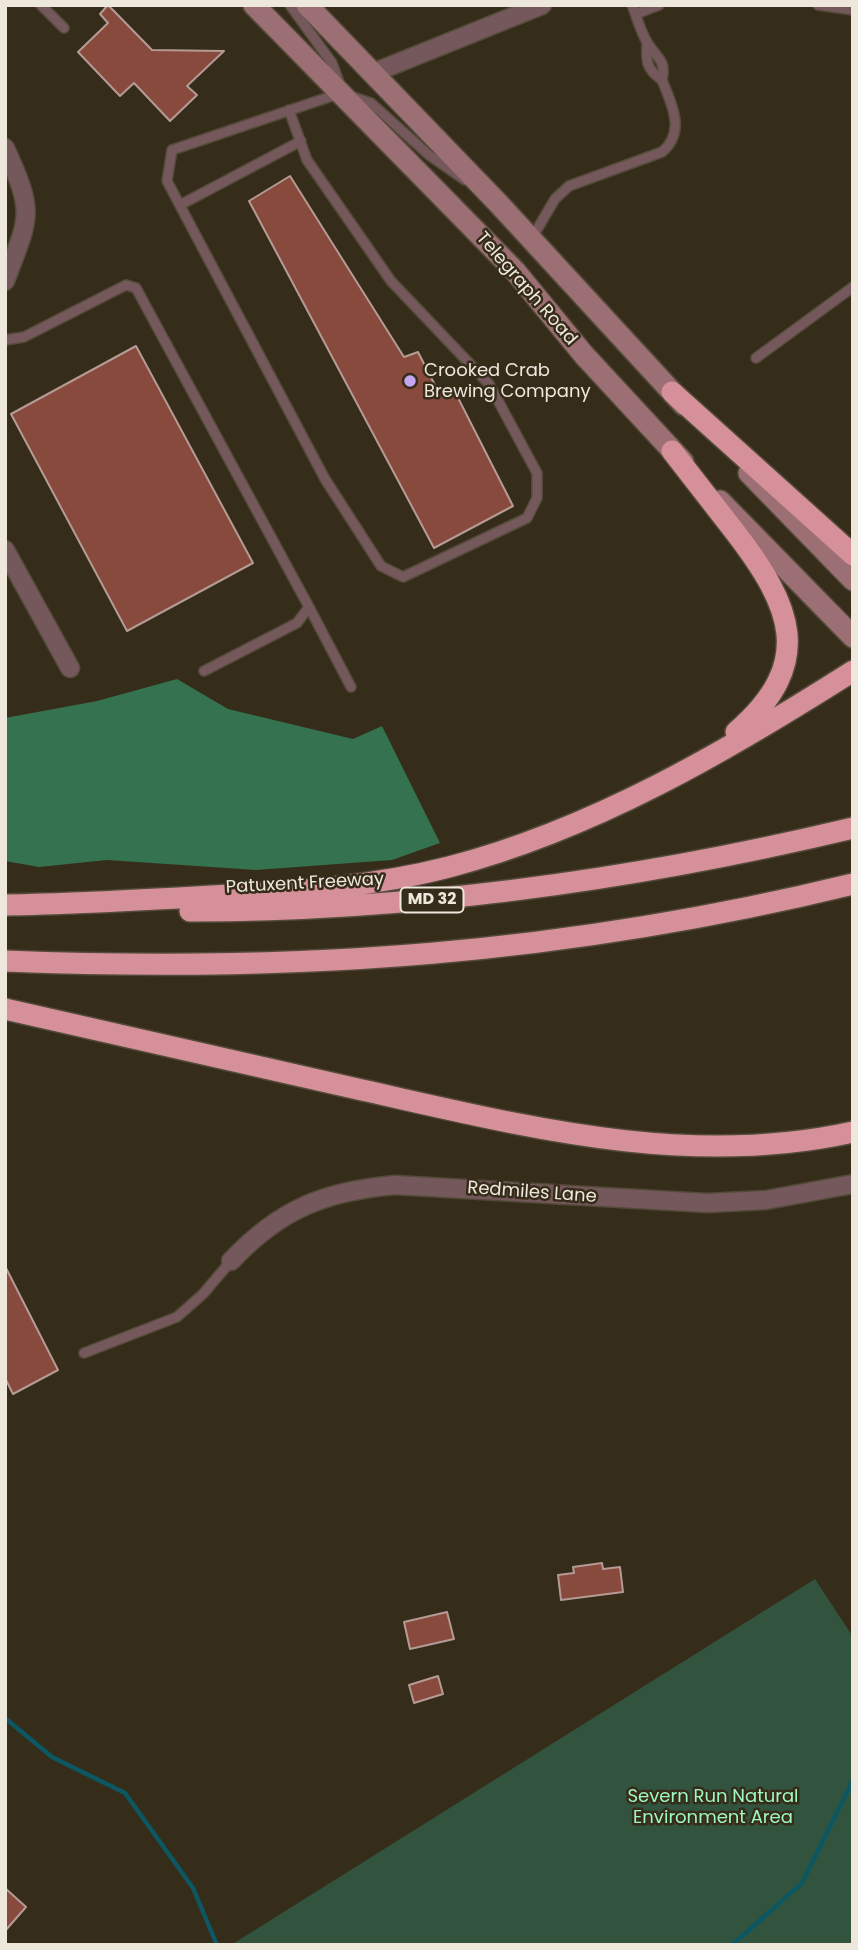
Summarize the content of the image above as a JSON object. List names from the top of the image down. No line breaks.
{"streets":{"highway":["Patuxent Freeway","MD 32"],"main road":["Telegraph Road"],"street":["Redmiles Lane"]},"parks":["Severn Run Natural Environment Area"],"places":["Crooked Crab Brewing Company"]}
